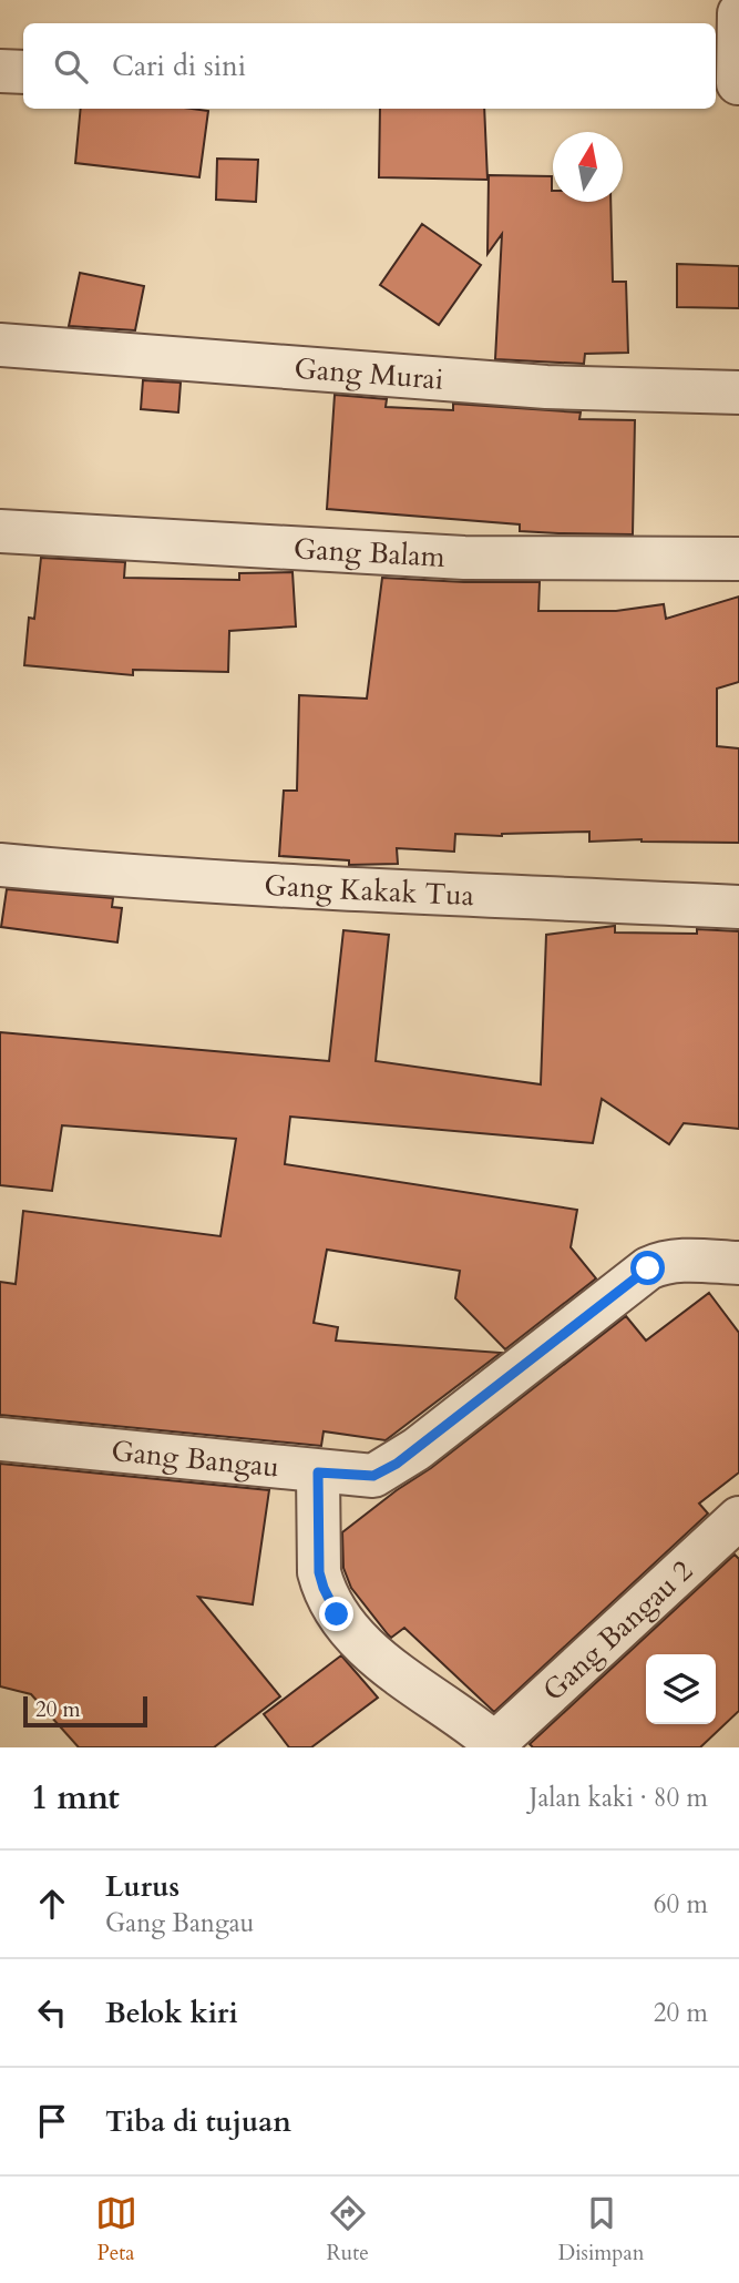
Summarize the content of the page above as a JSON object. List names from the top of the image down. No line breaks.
{"streets":{"street":["Gang Murai","Gang Balam","Gang Kakak Tua","Gang Bangau","Gang Bangau 2"]},"scale_bar":"20 m","north":"top","page":{"search":"Cari di sini","scale":"20 m","heading":["1 mnt","Jalan kaki · 80 m"],"list":[["Lurus","Gang Bangau","60 m"],["Belok kiri","20 m"],"Tiba di tujuan"],"nav":["Peta","Rute","Disimpan"]}}
